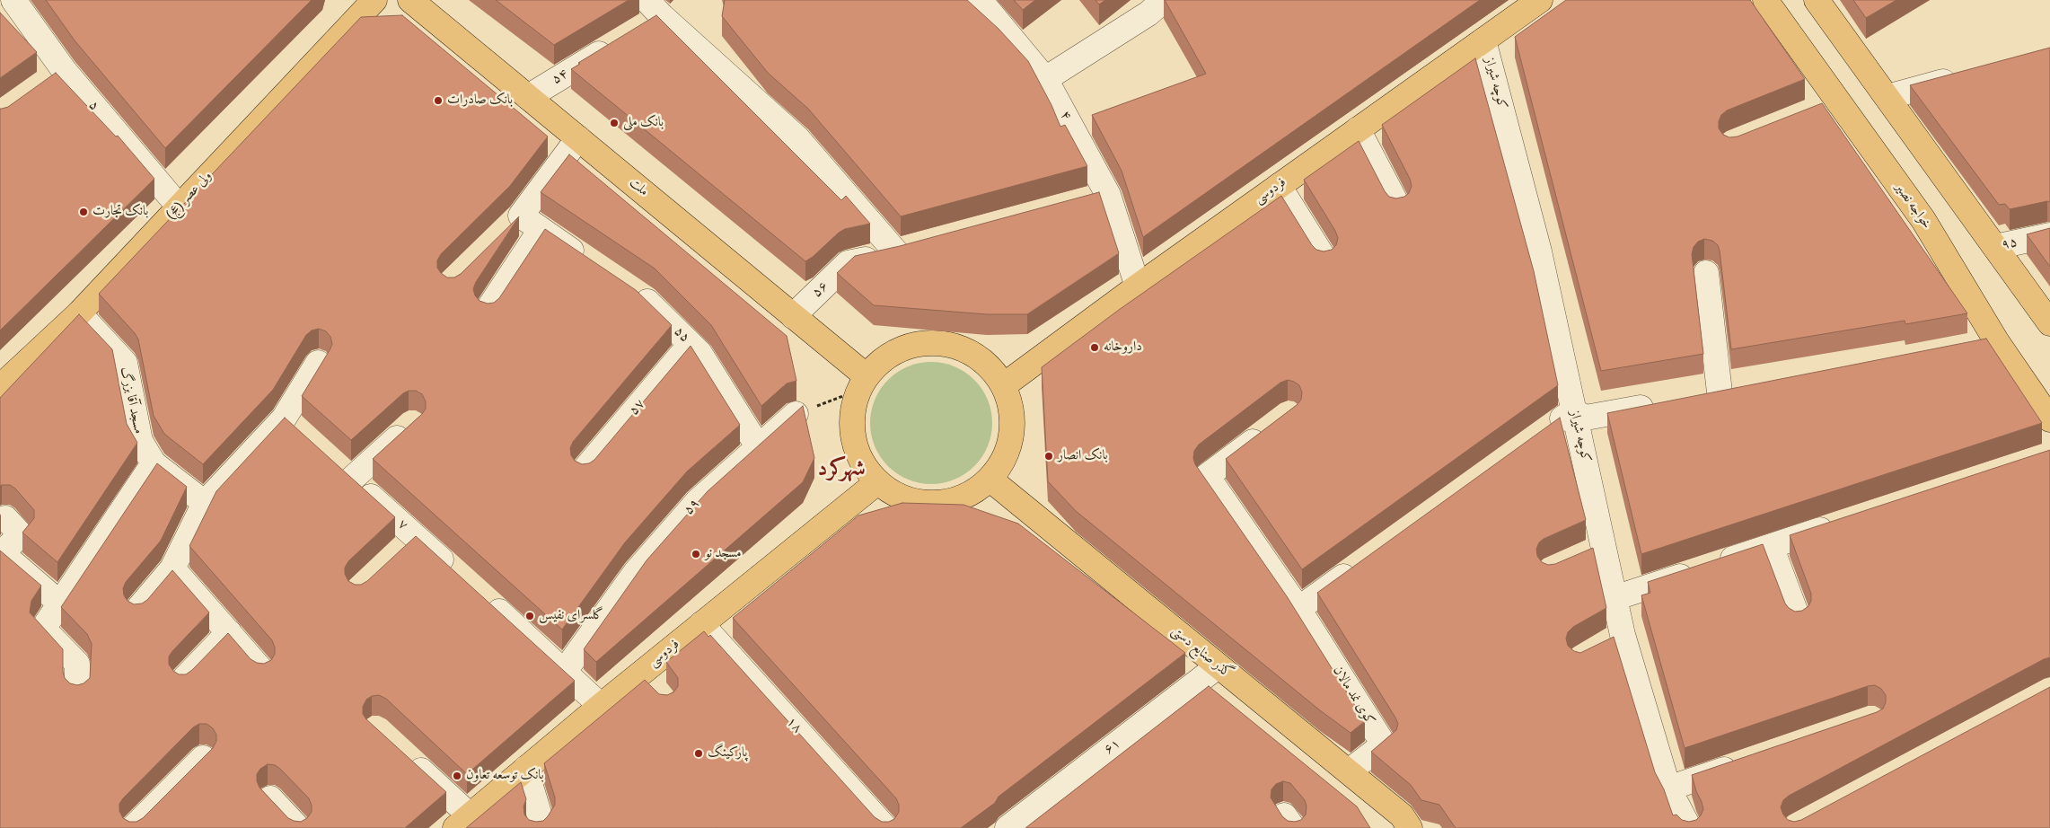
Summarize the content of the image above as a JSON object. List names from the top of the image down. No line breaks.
{"streets":{"main road":["ملت","فردوسی","ولی عصر (عج)","خواجه نصیر","گذر صنایع دستی"],"street":["۵۴","کوچه شیراز","۵","۴","۹۵","۵۶","۵۵","مسجد آقا بزرگ","۵۷","۵۹","۷","کوی نمد مالان","۱۸","۶۱"]},"crossings":[["۵۴","ملت"],["کوچه شیراز","فردوسی"],["۵","ولی عصر (عج)"],["۴","فردوسی"],["ملت","فردوسی"],["ملت","۵۶"],["ملت","گذر صنایع دستی"],["فردوسی","گذر صنایع دستی"],["فردوسی","۱۸"],["ولی عصر (عج)","مسجد آقا بزرگ"],["۵۵","۵۷"],["۵۵","۵۹"],["گذر صنایع دستی","کوی نمد مالان"],["گذر صنایع دستی","۶۱"]],"districts":["شهرکرد"],"places":["بانک صادرات","بانک ملی","بانک تجارت","داروخانه","بانک انصار","مسجد نو","گلسرای نفیس","پارکینگ","بانک توسعه تعاون"]}
